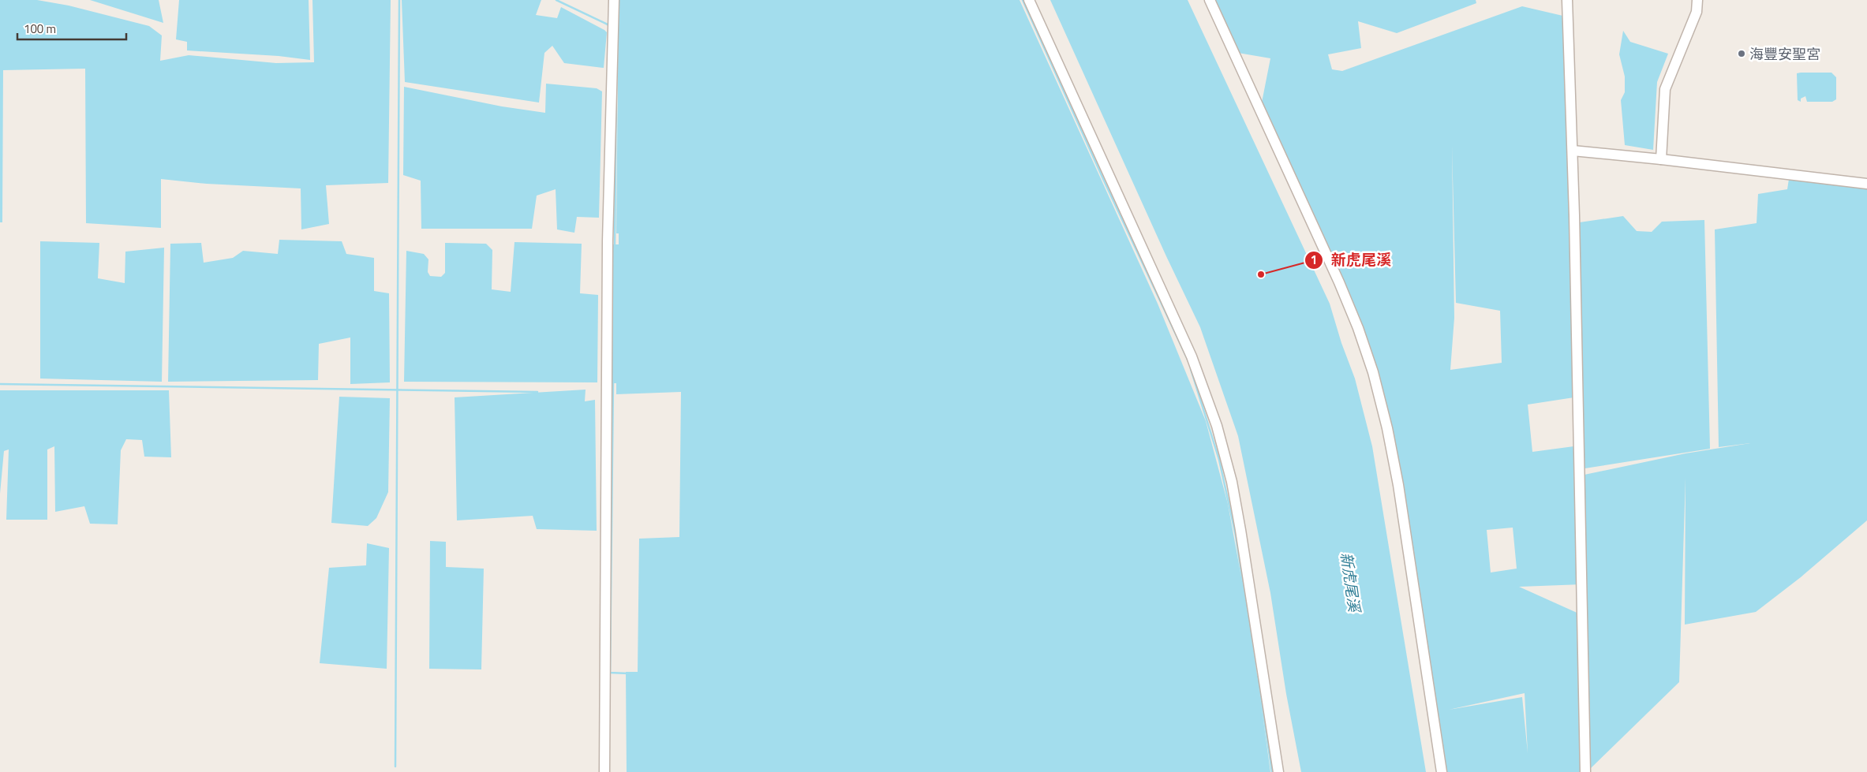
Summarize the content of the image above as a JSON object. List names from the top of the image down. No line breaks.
{"water":["新虎尾溪"],"places":["海豐安聖宮","新虎尾溪"],"scale_bar":"100 m"}
